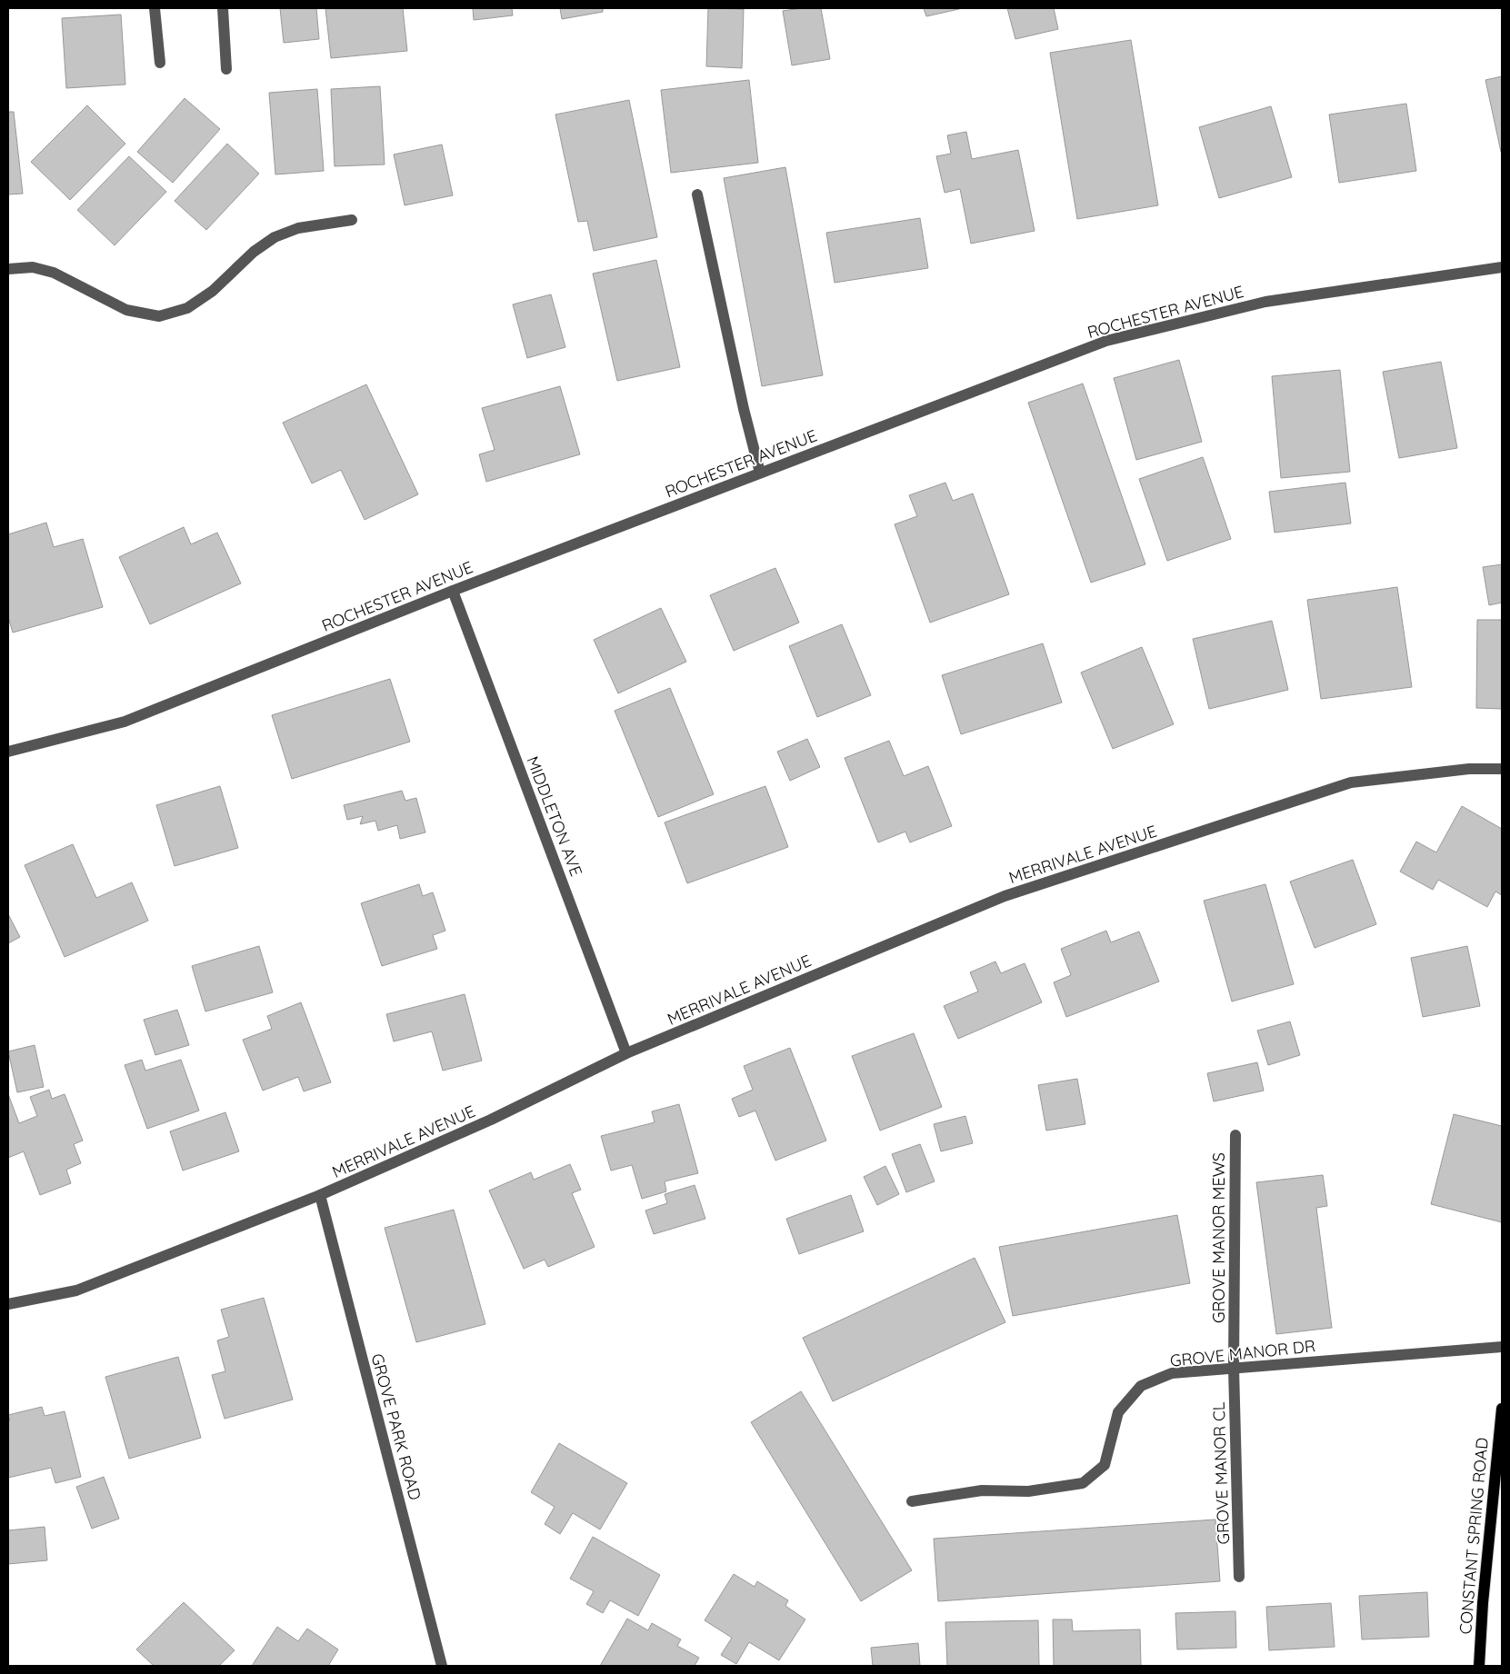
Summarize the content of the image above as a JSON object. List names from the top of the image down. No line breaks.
{"streets":{"main road":["CONSTANT SPRING ROAD"],"street":["ROCHESTER AVENUE","MIDDLETON AVE","MERRIVALE AVENUE","GROVE MANOR MEWS","GROVE MANOR DR","GROVE PARK ROAD","GROVE MANOR CL"]},"crossings":[["ROCHESTER AVENUE","MIDDLETON AVE"],["MIDDLETON AVE","MERRIVALE AVENUE"],["MERRIVALE AVENUE","GROVE PARK ROAD"],["GROVE MANOR MEWS","GROVE MANOR DR"],["GROVE MANOR MEWS","GROVE MANOR CL"],["GROVE MANOR DR","GROVE MANOR CL"]]}
